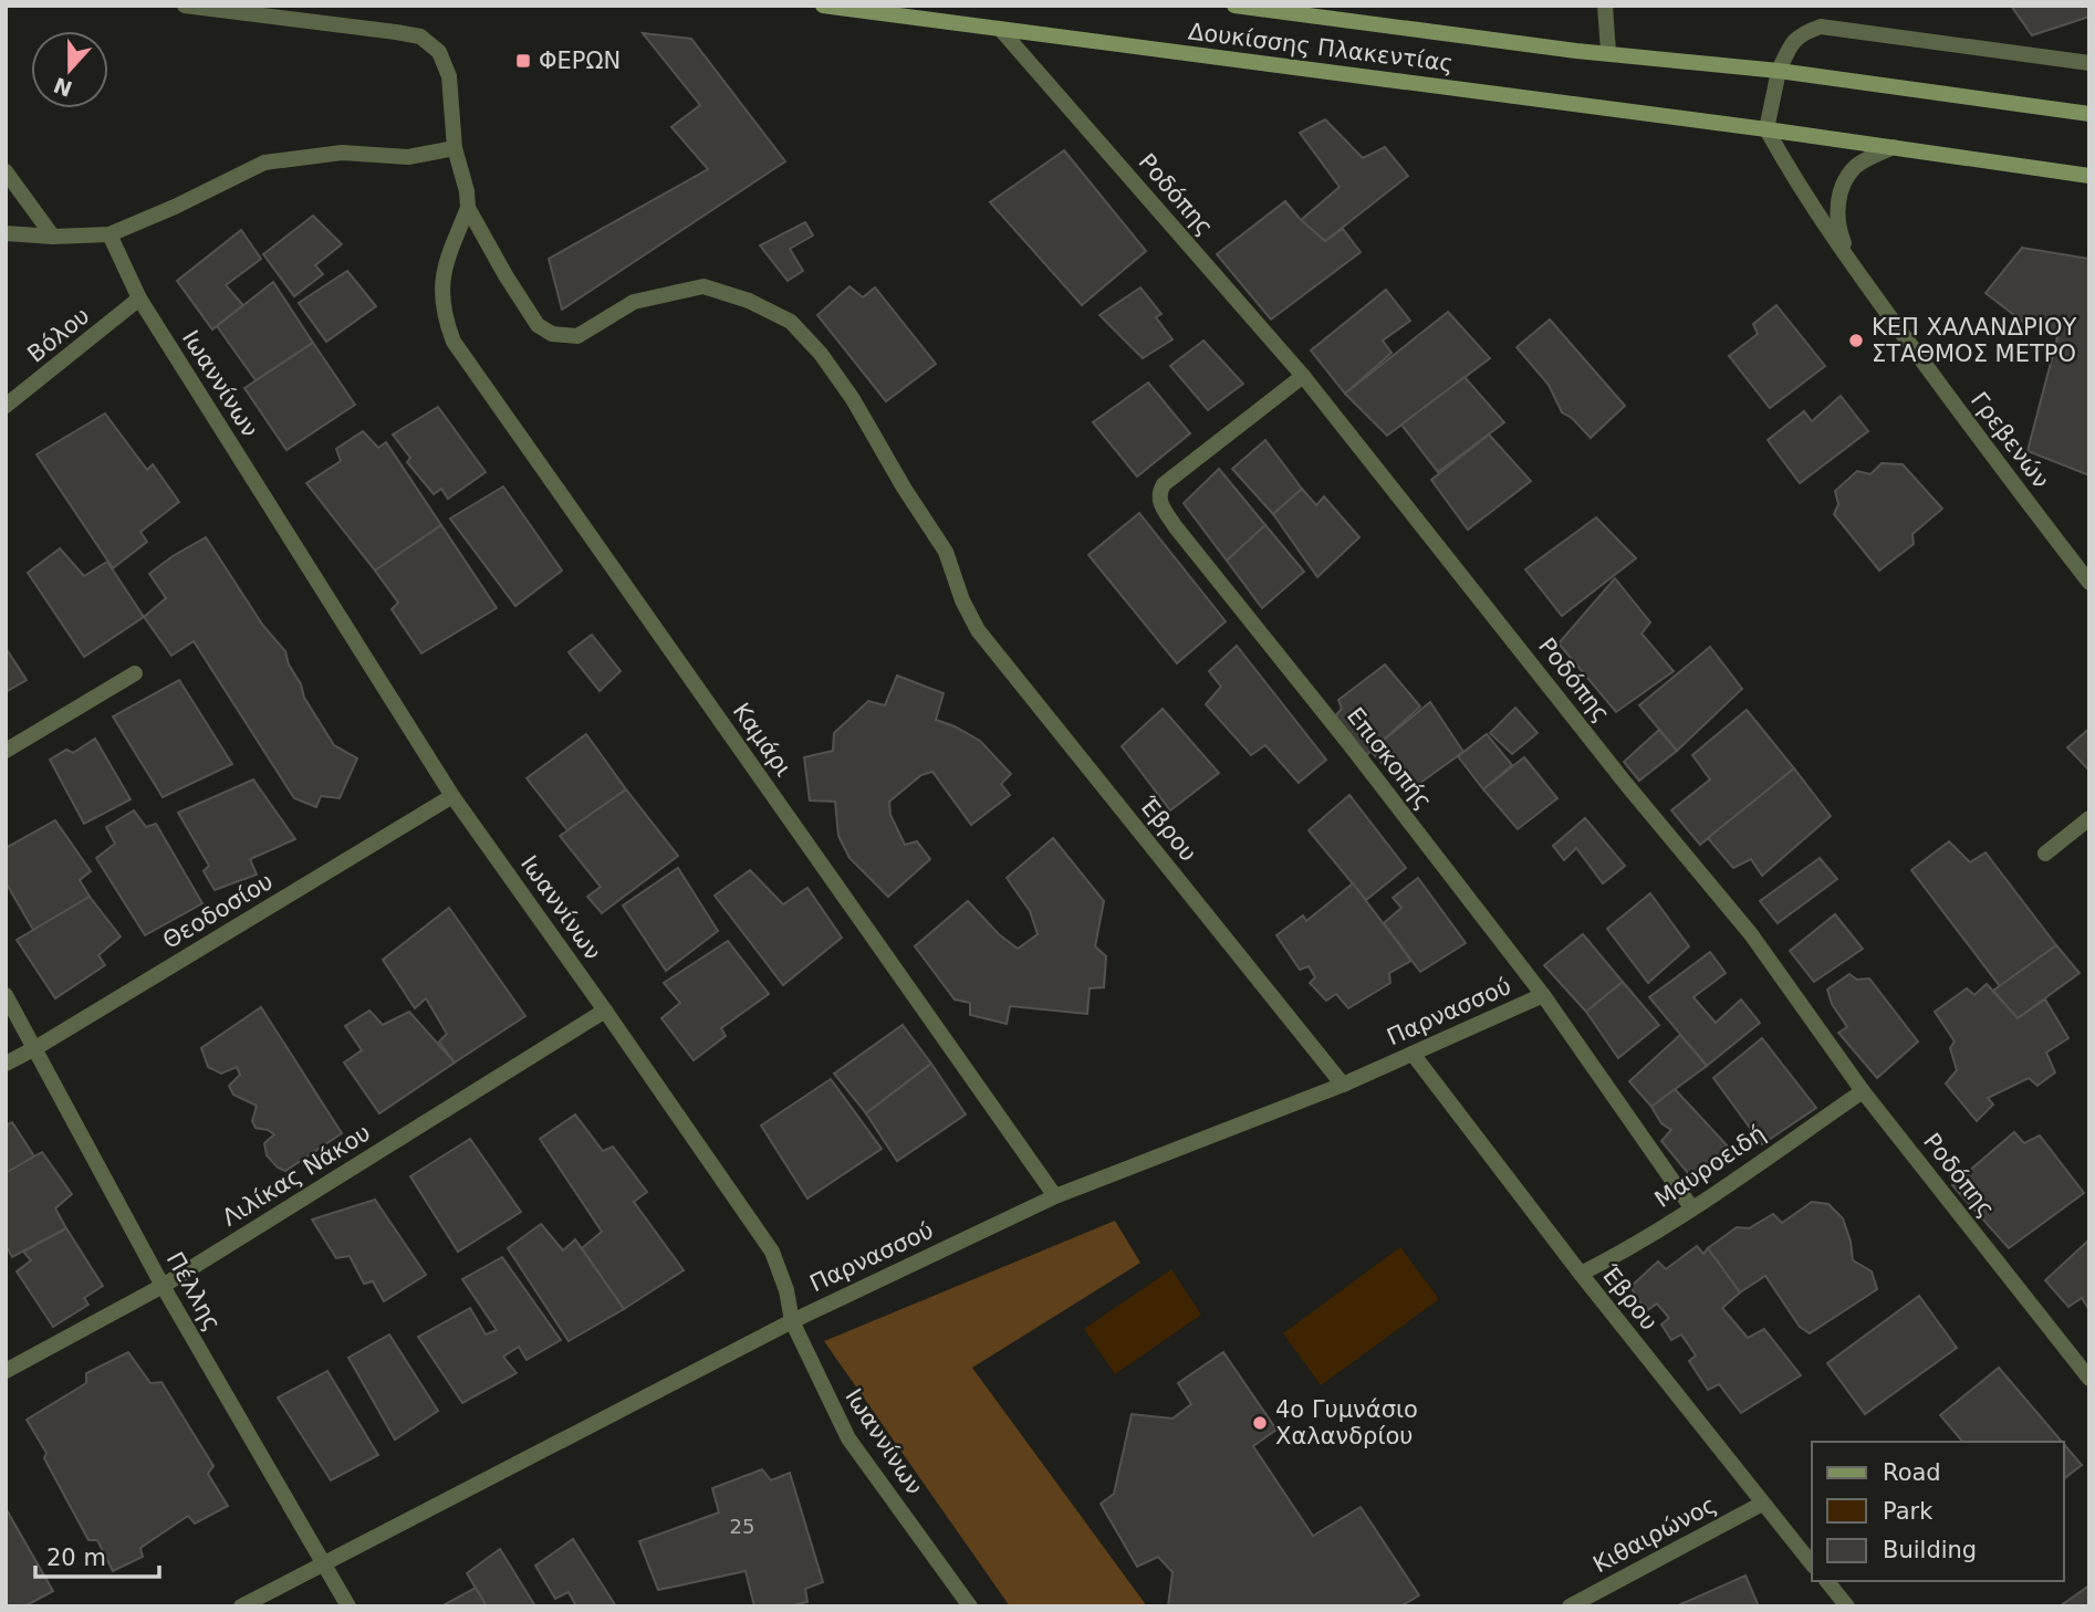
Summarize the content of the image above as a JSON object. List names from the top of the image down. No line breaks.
{"streets":{"main road":["Δουκίσσης Πλακεντίας"],"street":["Ροδόπης","Βόλου","Ιωαννίνων","Γρεβενών","Καμάρι","Επισκοπής","Έβρου","Θεοδοσίου","Παρνασσού","Μαυροειδή","Λιλίκας Νάκου","Πέλλης","Κιθαιρώνος"]},"crossings":[["Δουκίσσης Πλακεντίας","Ροδόπης"],["Δουκίσσης Πλακεντίας","Γρεβενών"],["Ροδόπης","Επισκοπής"],["Ροδόπης","Μαυροειδή"],["Βόλου","Ιωαννίνων"],["Ιωαννίνων","Θεοδοσίου"],["Ιωαννίνων","Παρνασσού"],["Ιωαννίνων","Λιλίκας Νάκου"],["Καμάρι","Έβρου"],["Καμάρι","Παρνασσού"],["Επισκοπής","Παρνασσού"],["Επισκοπής","Μαυροειδή"],["Έβρου","Παρνασσού"],["Έβρου","Μαυροειδή"],["Έβρου","Κιθαιρώνος"],["Θεοδοσίου","Πέλλης"],["Παρνασσού","Πέλλης"],["Λιλίκας Νάκου","Πέλλης"]],"places":{"transit":["ΦΕΡΩΝ"],"other":["ΚΕΠ ΧΑΛΑΝΔΡΙΟΥ ΣΤΑΘΜΟΣ ΜΕΤΡΟ","4ο Γυμνάσιο Χαλανδρίου"]},"house_numbers":["25"],"legend":["Road","Park","Building"],"scale_bar":"20 m","north":"bottom"}
